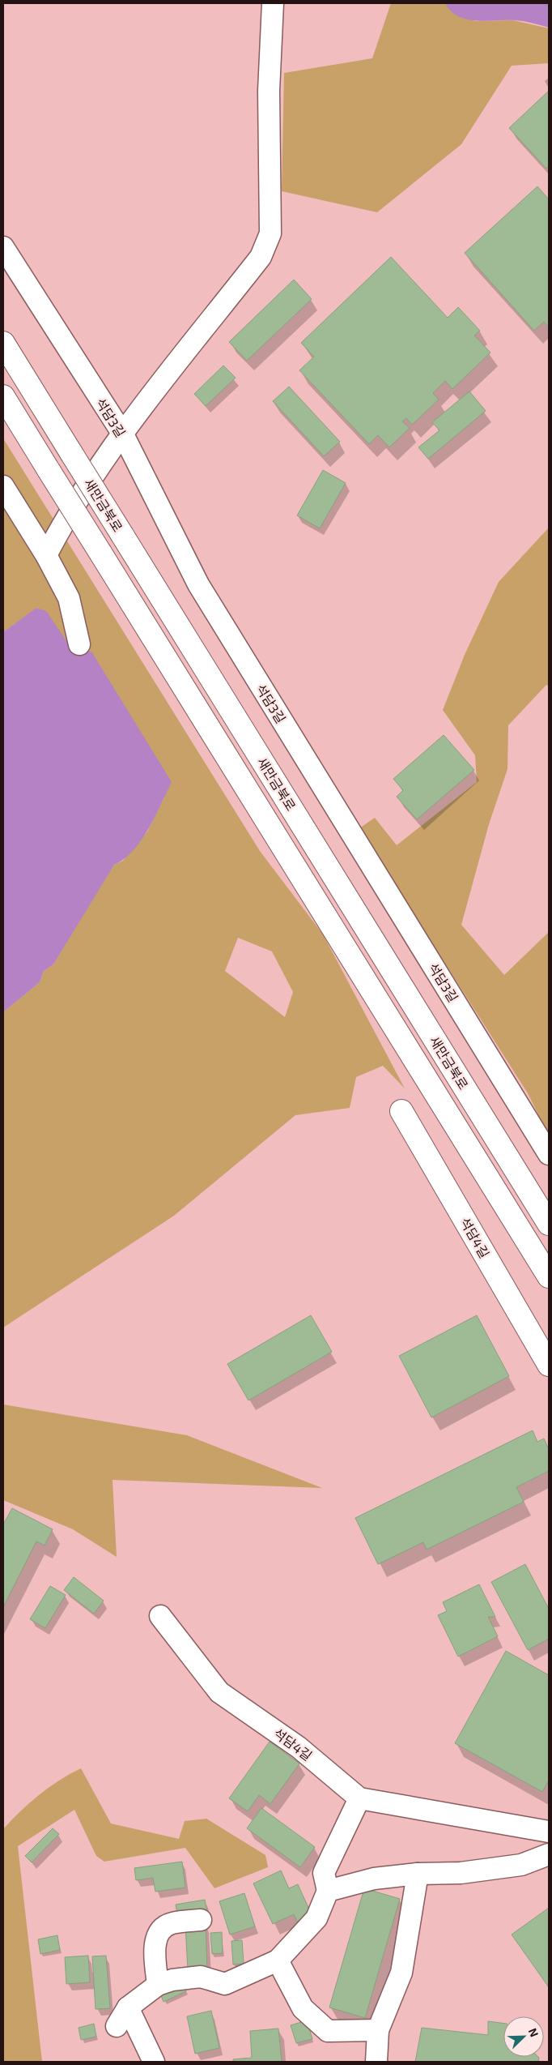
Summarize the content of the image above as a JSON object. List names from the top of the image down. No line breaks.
{"streets":{"main road":["새만금북로","석담4길"],"street":["석담3길"]},"north":"top right"}
